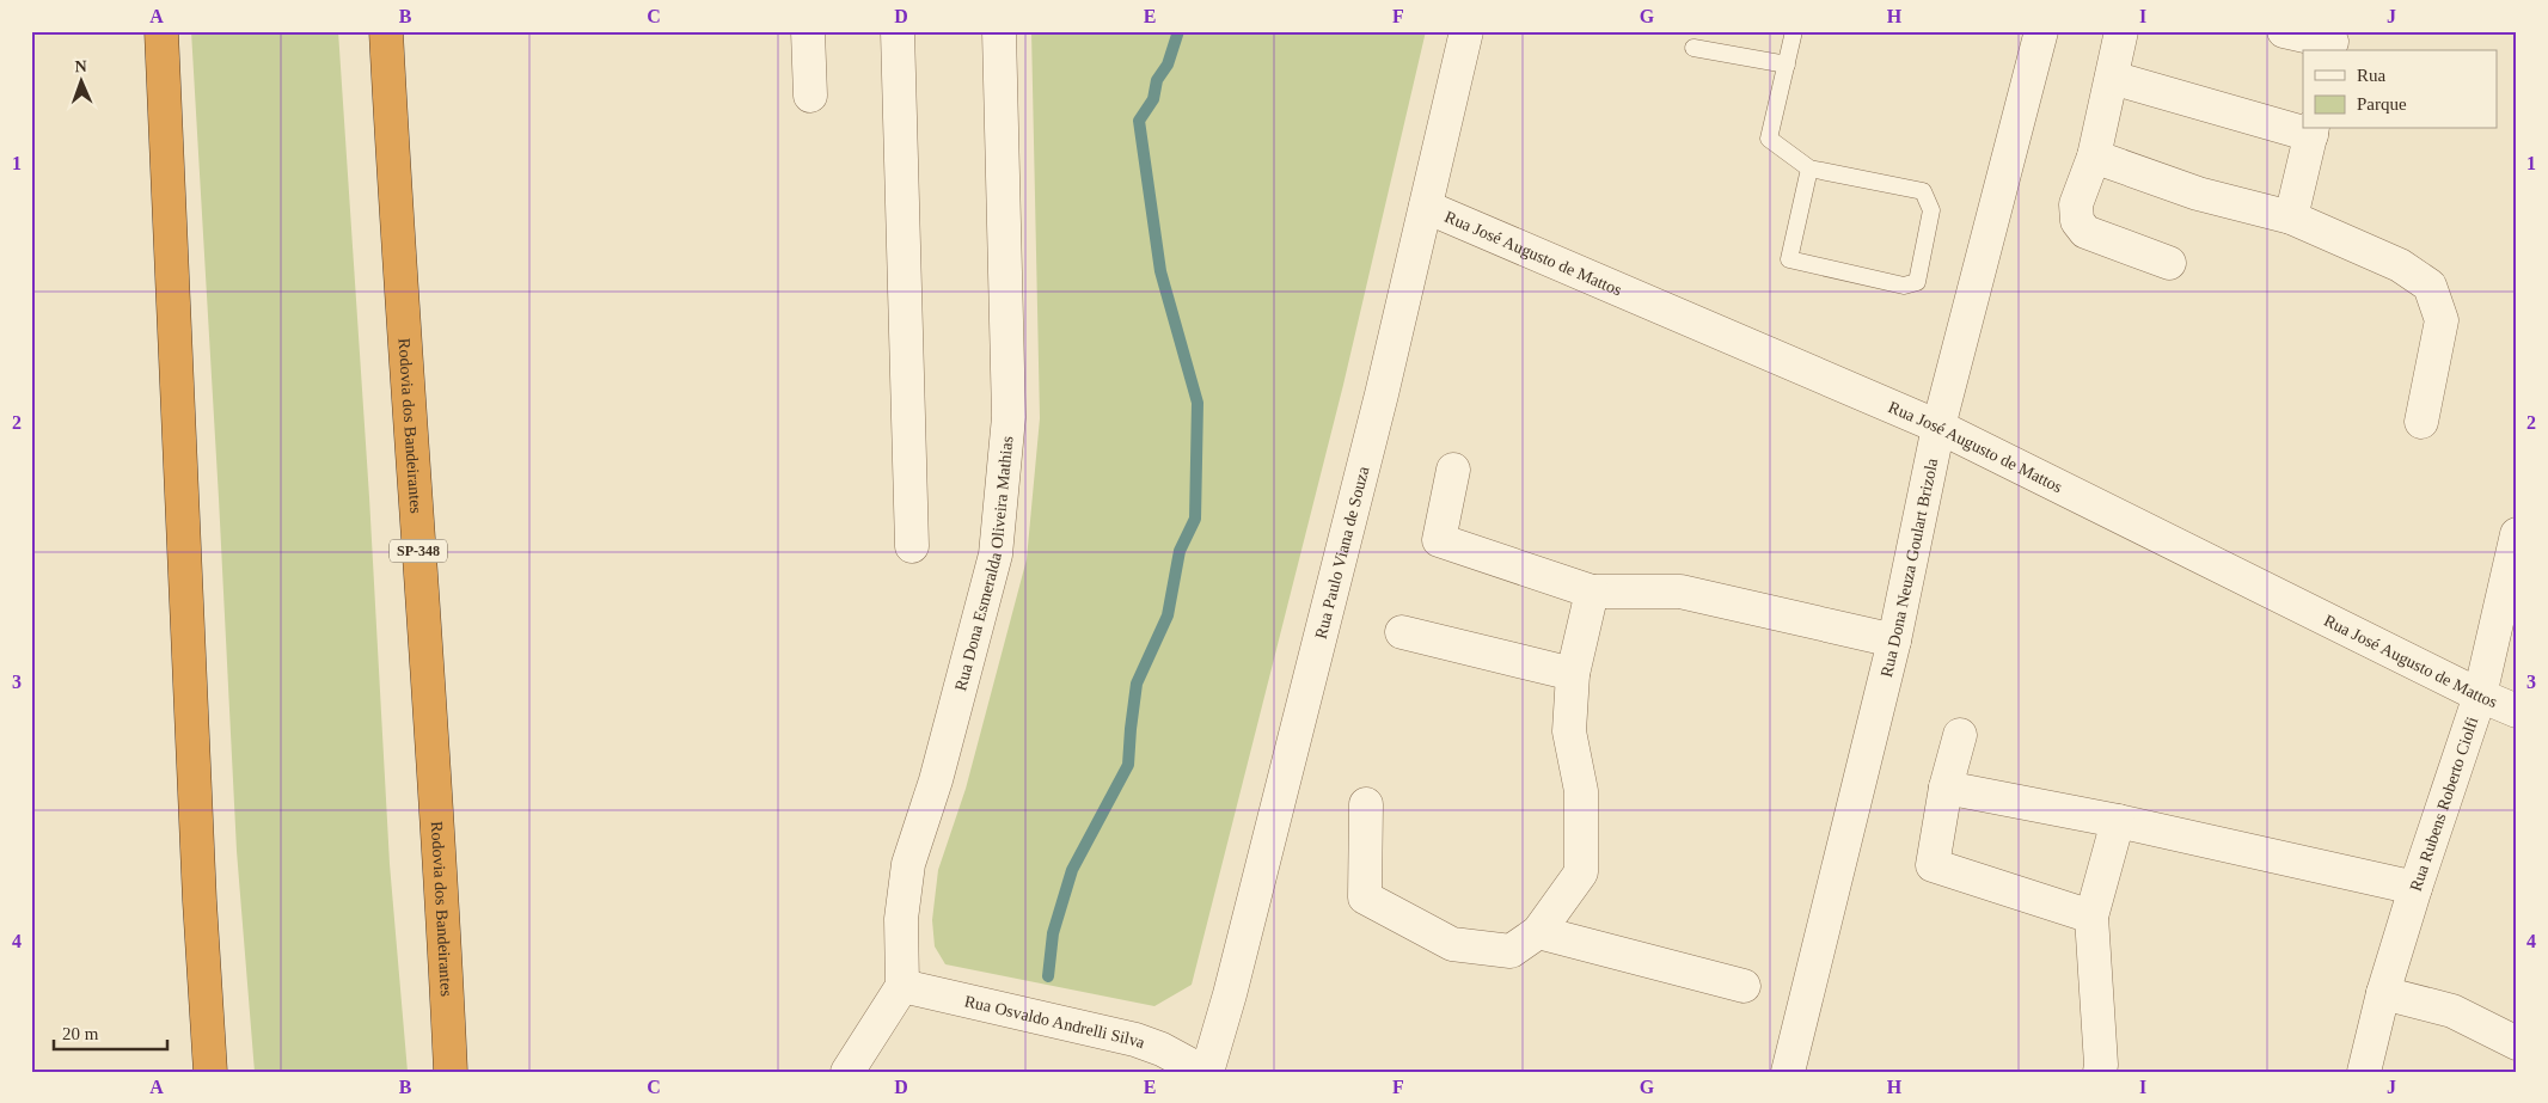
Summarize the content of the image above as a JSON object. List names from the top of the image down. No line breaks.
{"streets":{"highway":["Rodovia dos Bandeirantes","SP-348"],"street":["Rua José Augusto de Mattos","Rua Paulo Viana de Souza","Rua Dona Esmeralda Oliveira Mathias","Rua Dona Neuza Goulart Brizola","Rua Rubens Roberto Ciolfi","Rua Osvaldo Andrelli Silva"]},"crossings":[["Rua José Augusto de Mattos","Rua Paulo Viana de Souza"],["Rua José Augusto de Mattos","Rua Dona Neuza Goulart Brizola"],["Rua José Augusto de Mattos","Rua Rubens Roberto Ciolfi"],["Rua Paulo Viana de Souza","Rua Osvaldo Andrelli Silva"],["Rua Dona Esmeralda Oliveira Mathias","Rua Osvaldo Andrelli Silva"]],"legend":["Rua","Parque"],"scale_bar":"20 m","north":"top","grid":{"columns":["A","B","C","D","E","F","G","H","I","J"],"rows":["1","2","3","4"]}}
